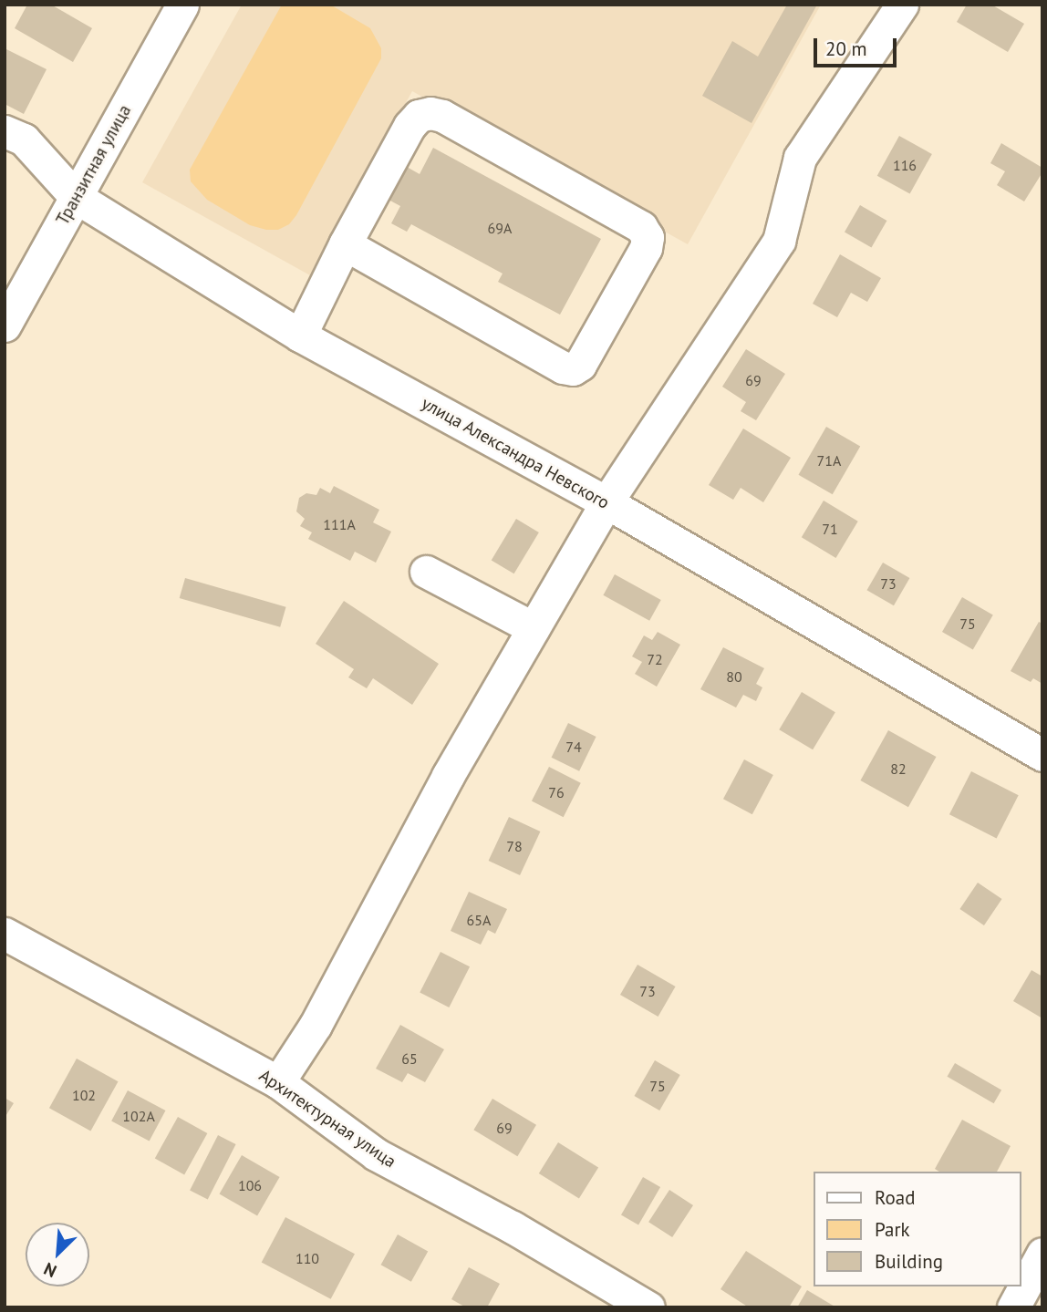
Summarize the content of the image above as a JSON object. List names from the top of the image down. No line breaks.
{"streets":{"street":["Транзитная улица","улица Александра Невского","Архитектурная улица"]},"crossings":[["Транзитная улица","улица Александра Невского"]],"house_numbers":["116","69А","69","71А","111А","71","73","75","72","80","74","82","76","78","65А","73","65","75","102","102А","69","106","110"],"legend":["Road","Park","Building"],"scale_bar":"20 m","north":"bottom left"}
